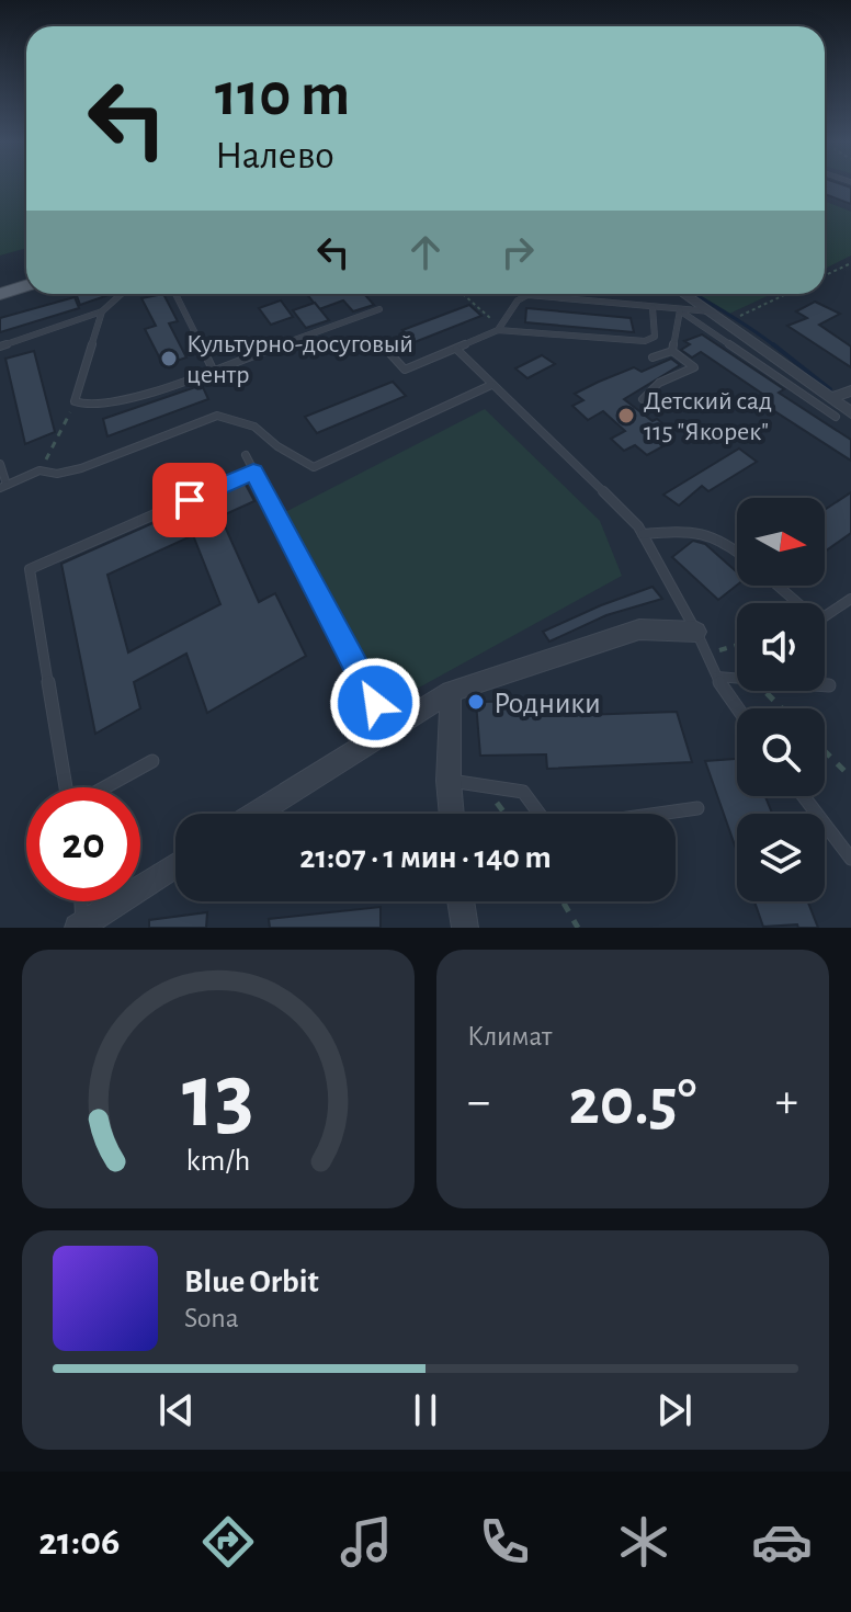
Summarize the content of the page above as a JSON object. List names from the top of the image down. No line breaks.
{"places":["Культурно-досуговый центр","Детский сад 115 \"Якорек\"","Родники"],"north":"right","page":{"turn":["110 m","Налево"],"limit":"20","trip":"21:07 · 1 мин · 140 m","tile":"Климат","heat":["−","20.5°","+"],"song":["Blue Orbit","Sona"],"tabs":"21:06","gauge":["13","km/h"]}}
